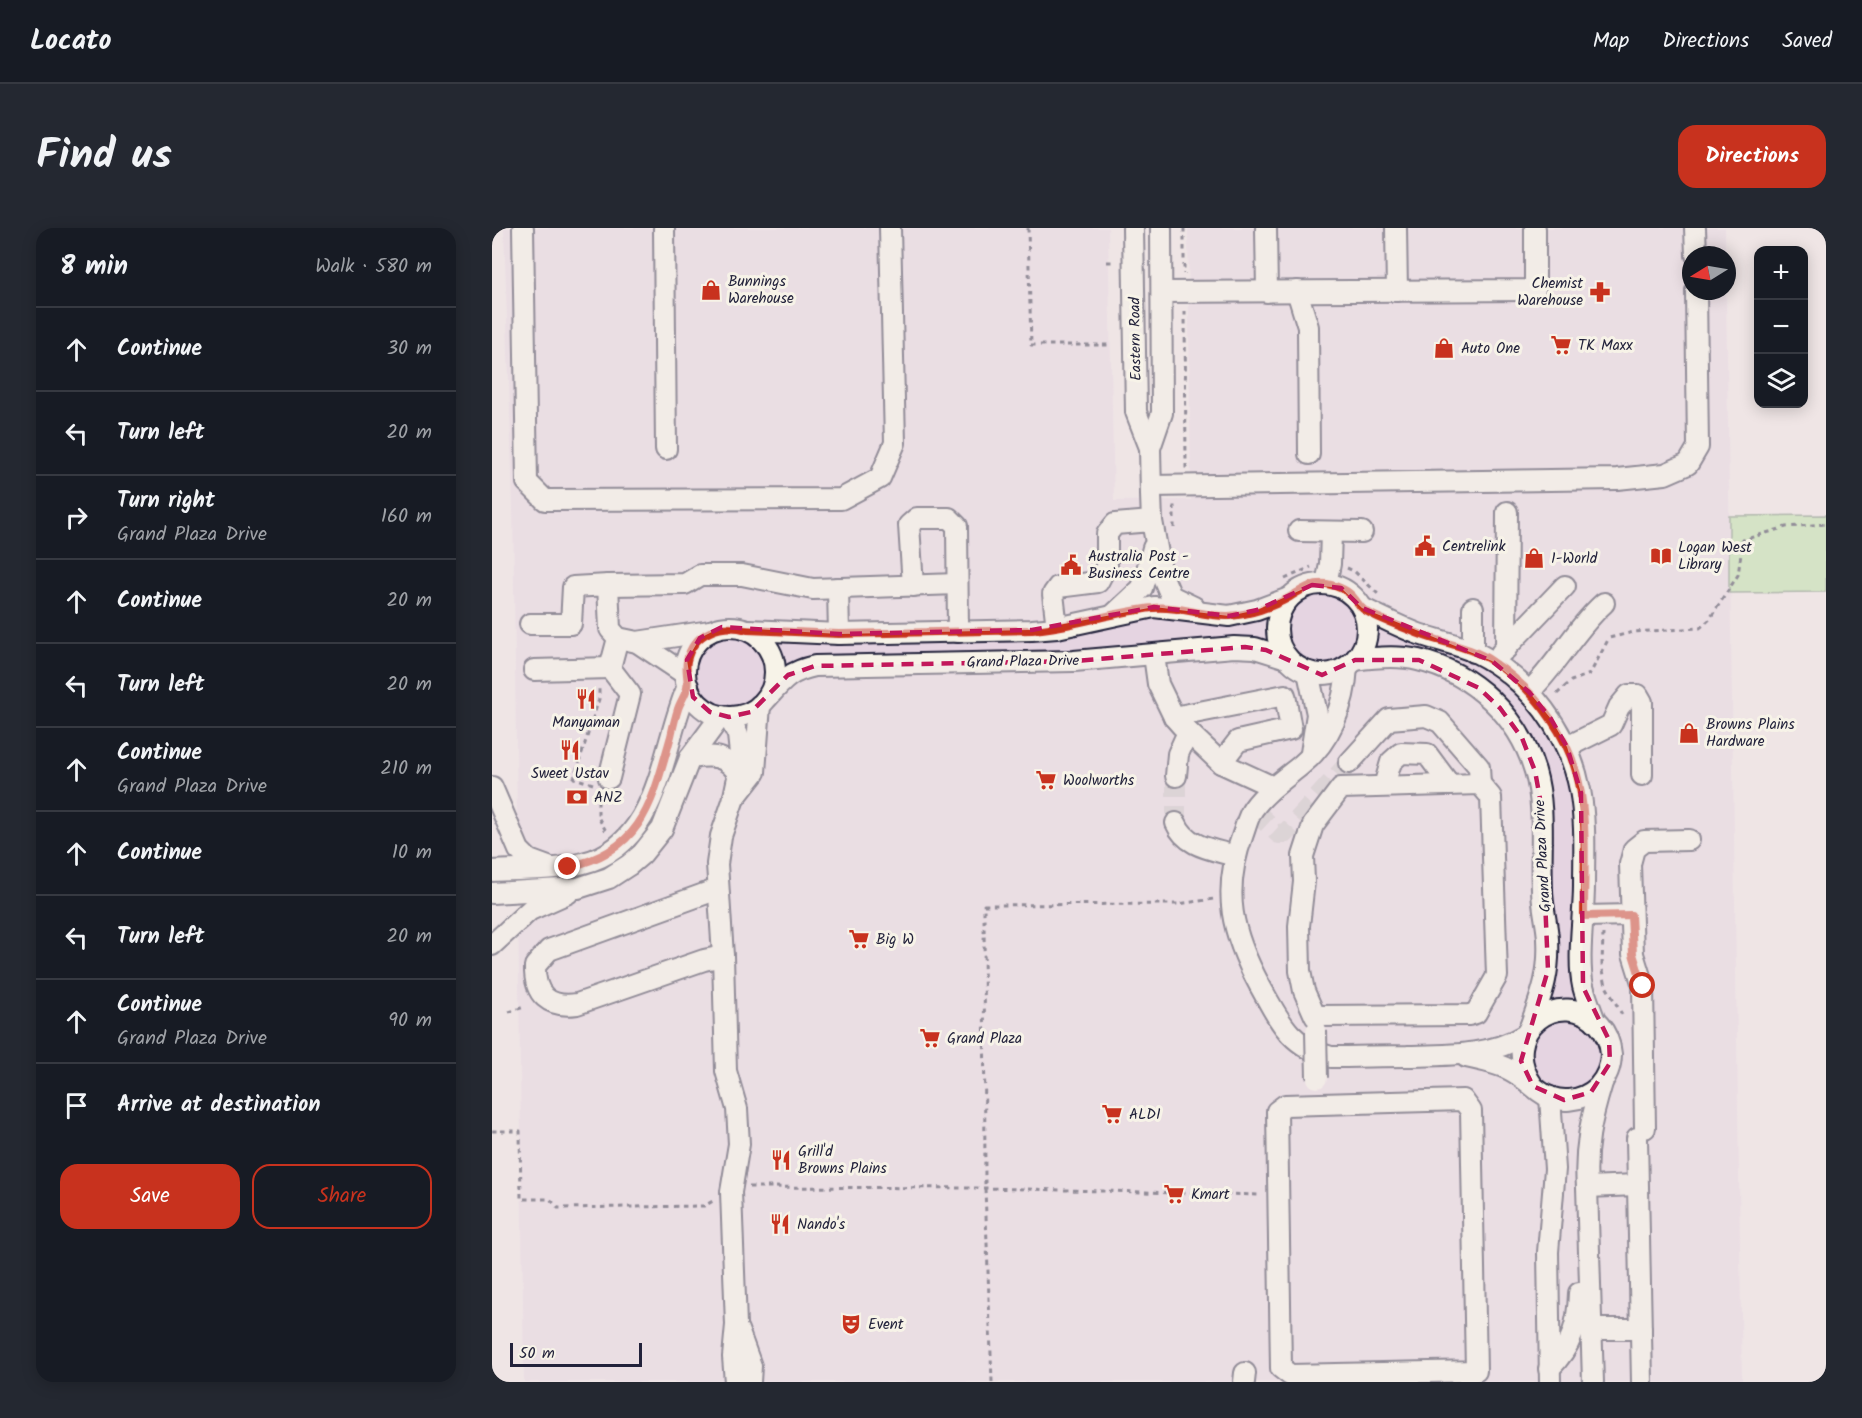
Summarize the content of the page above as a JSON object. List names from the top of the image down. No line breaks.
{"streets":{"street":["Eastern Road","Grand Plaza Drive"]},"crossings":[["Eastern Road","Grand Plaza Drive"]],"places":{"shop":["Bunnings Warehouse","Auto One","1-World","Browns Plains Hardware"],"pharmacy":["Chemist Warehouse"],"supermarket":["TK Maxx","Woolworths","Big W","Grand Plaza","ALDI","Kmart"],"public building":["Centrelink","Australia Post - Business Centre"],"library":["Logan West Library"],"restaurant":["Manyaman","Sweet Ustav","Grill'd Browns Plains","Nando's"],"bank":["ANZ"],"theatre":["Event"]},"scale_bar":"50 m","north":"left","page":{"header":"Locato","nav":["Map","Directions","Saved"],"title":"Find us","buttons":["Directions",["Save","Share"]],"heading":["8 min","Walk · 580 m"],"map_buttons":["+","−"],"list":[["Continue","30 m"],["Turn left","20 m"],["Turn right","Grand Plaza Drive","160 m"],["Continue","20 m"],["Turn left","20 m"],["Continue","Grand Plaza Drive","210 m"],["Continue","10 m"],["Turn left","20 m"],["Continue","Grand Plaza Drive","90 m"],"Arrive at destination"],"scale":"50 m"}}
